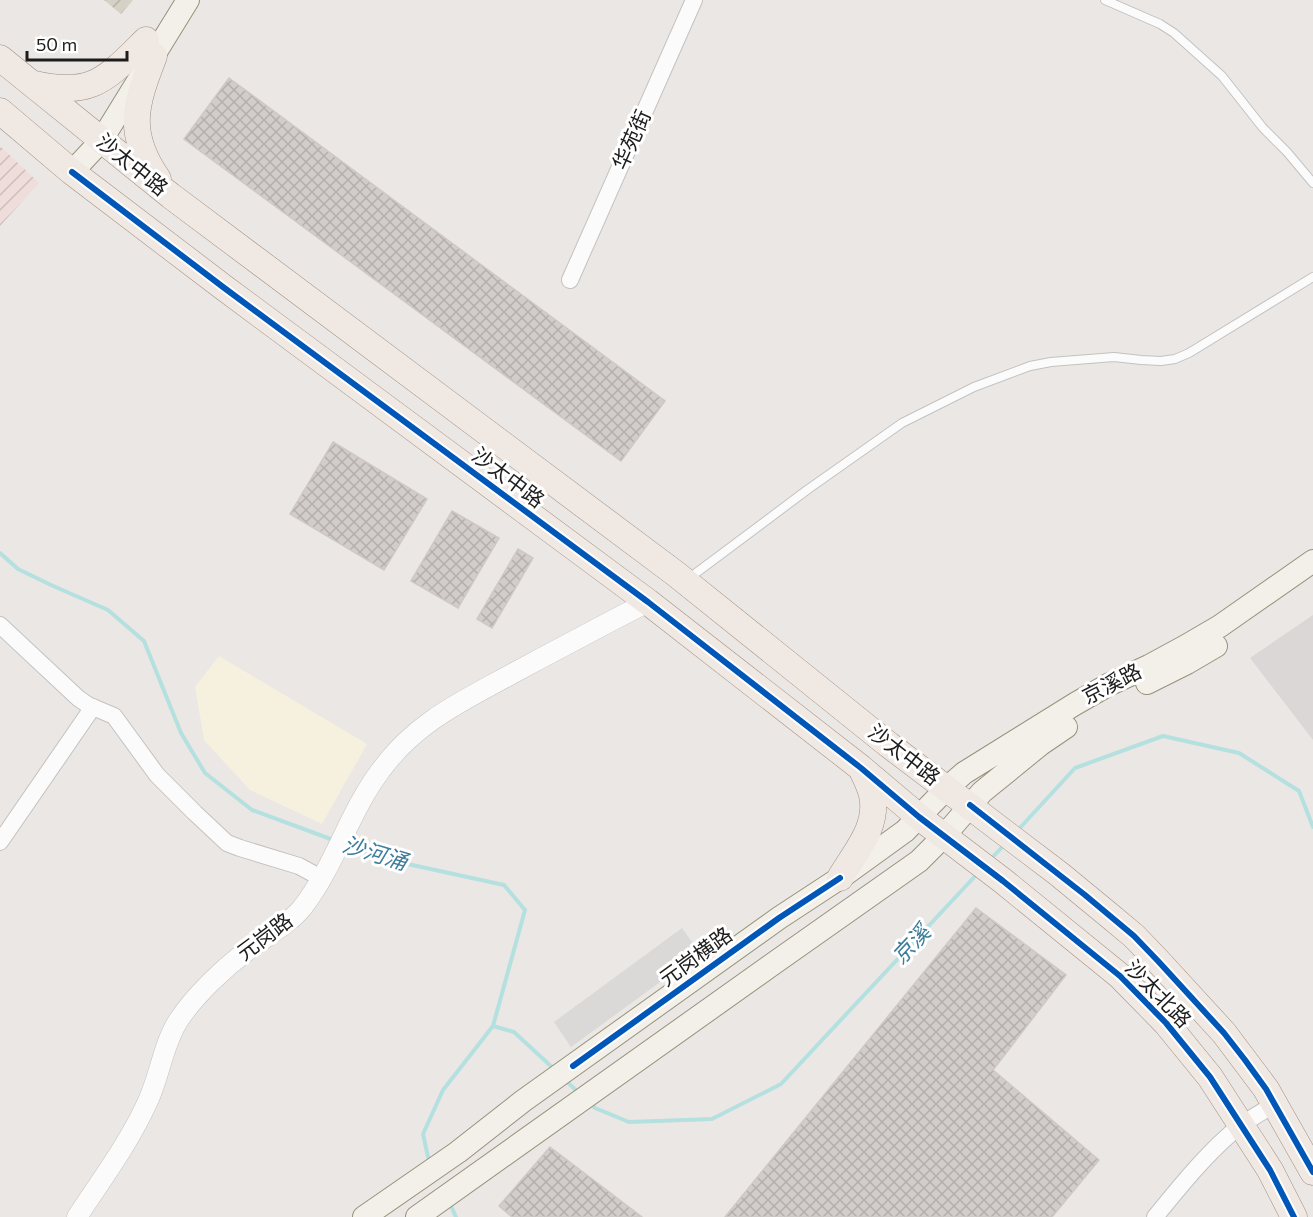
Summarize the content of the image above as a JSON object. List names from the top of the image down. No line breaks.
{"streets":{"main road":["沙太中路","京溪路","元岗横路","沙太北路"],"street":["华苑街","元岗路"]},"crossings":[["沙太中路","京溪路"],["沙太中路","元岗路"],["沙太中路","元岗横路"],["沙太中路","沙太北路"],["京溪路","元岗横路"],["京溪路","沙太北路"],["元岗横路","沙太北路"]],"water":["沙河涌","京溪"],"scale_bar":"50 m"}
